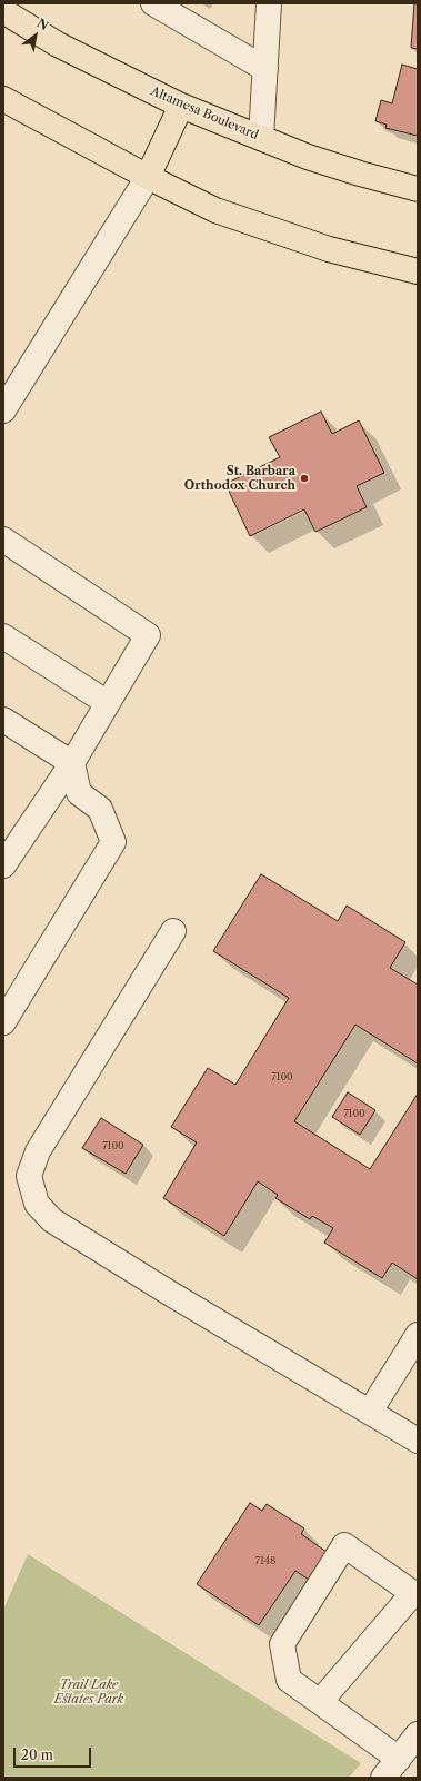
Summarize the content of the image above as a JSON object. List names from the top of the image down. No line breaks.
{"streets":{"main road":["Altamesa Boulevard"]},"parks":["Trail Lake Estates Park"],"places":["St. Barbara Orthodox Church"],"house_numbers":["7100","7100","7100","7148"],"scale_bar":"20 m","north":"top right"}
